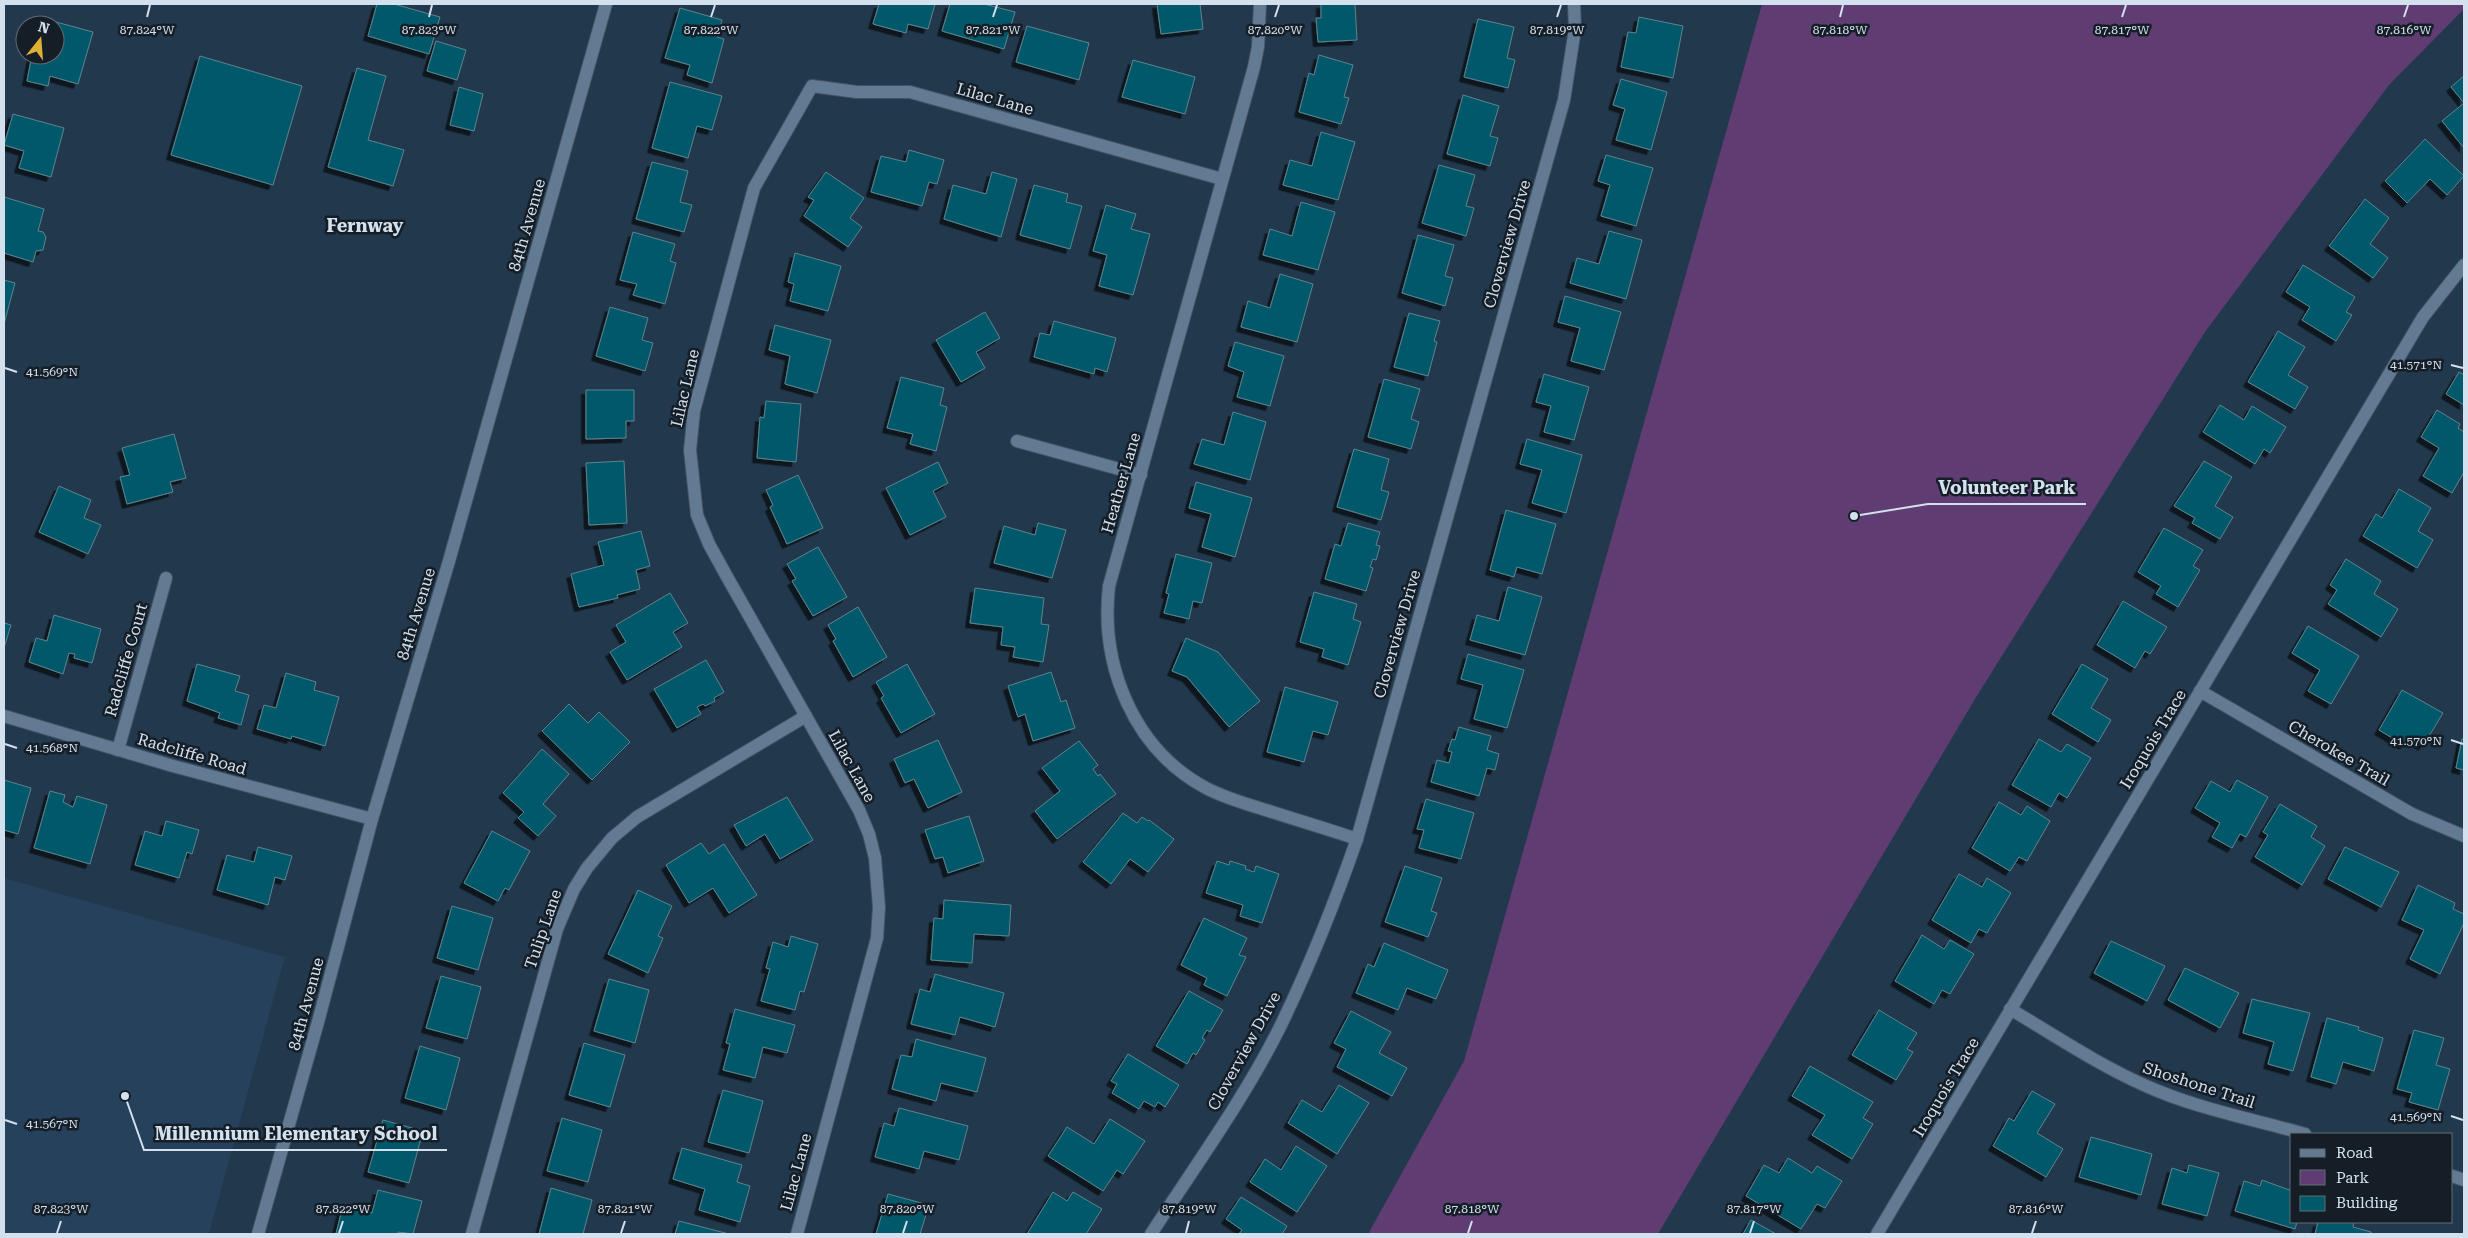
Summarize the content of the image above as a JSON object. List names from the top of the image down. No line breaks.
{"streets":{"street":["Lilac Lane","84th Avenue","Cloverview Drive","Heather Lane","Radcliffe Court","Iroquois Trace","Cherokee Trail","Radcliffe Road","Tulip Lane","Shoshone Trail"]},"crossings":[["Lilac Lane","Heather Lane"],["Lilac Lane","Tulip Lane"],["84th Avenue","Radcliffe Road"],["Cloverview Drive","Heather Lane"],["Radcliffe Court","Radcliffe Road"],["Iroquois Trace","Cherokee Trail"],["Iroquois Trace","Shoshone Trail"]],"districts":["Fernway"],"places":["Volunteer Park","Millennium Elementary School"],"legend":["Road","Park","Building"],"north":"top","coordinates":["87.824°W","87.823°W","87.822°W","87.821°W","87.820°W","87.819°W","87.818°W","87.817°W","87.816°W","41.571°N","41.569°N","41.570°N","41.568°N","41.567°N"]}
